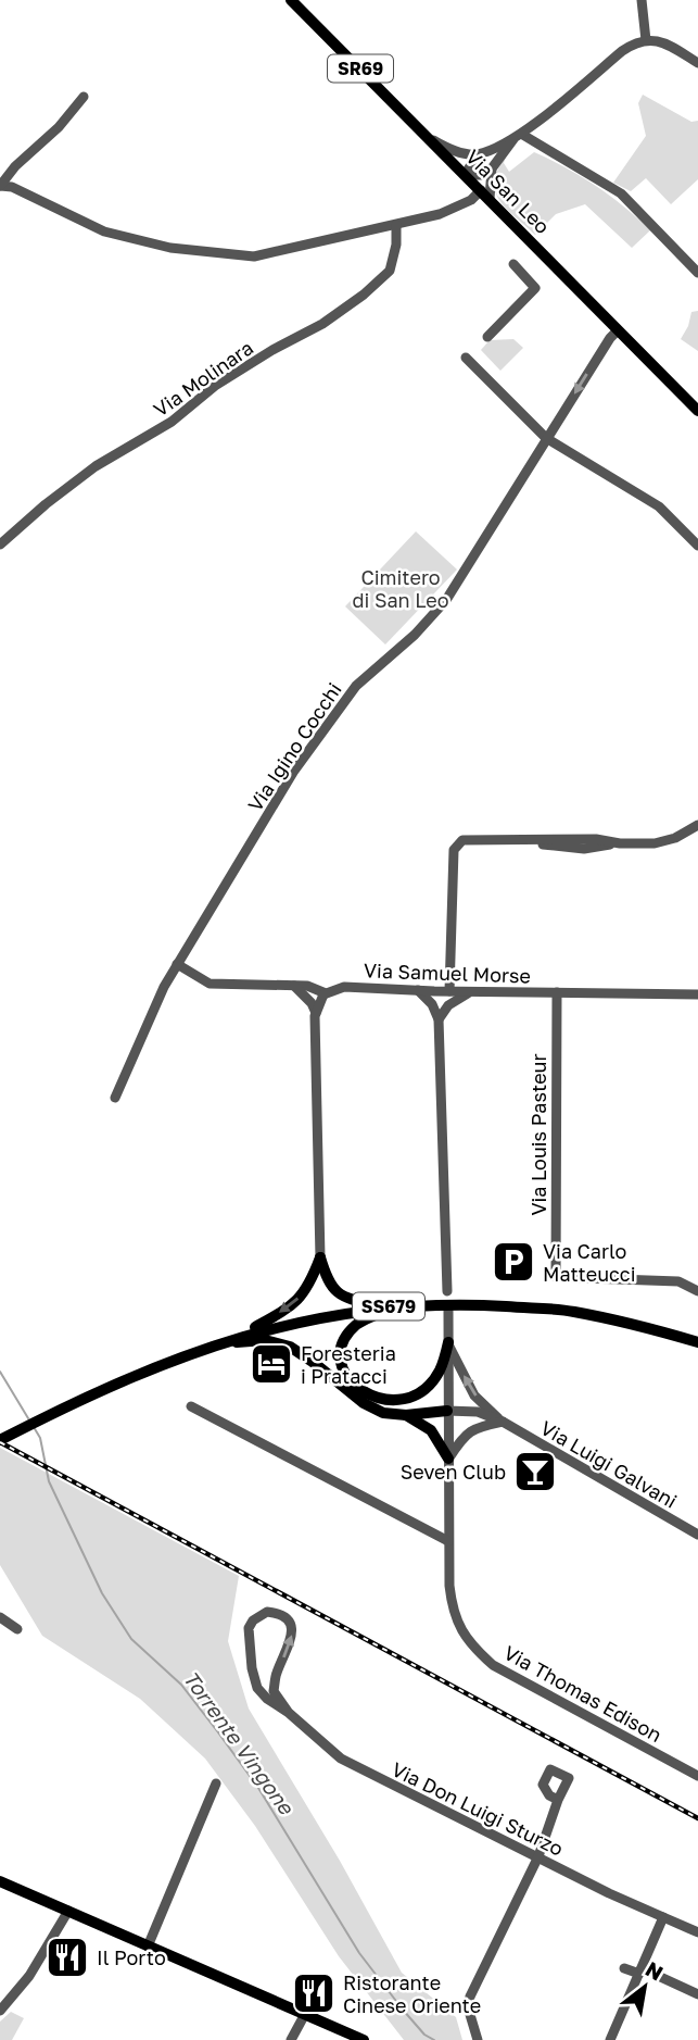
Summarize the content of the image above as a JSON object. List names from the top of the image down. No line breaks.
{"streets":{"main road":["SR69","Via San Leo","SS679"],"street":["Via Molinara","Via Igino Cocchi","Via Samuel Morse","Via Louis Pasteur","Via Luigi Galvani","Via Thomas Edison","Via Don Luigi Sturzo"]},"crossings":[["Via San Leo","Via Igino Cocchi"],["Via Samuel Morse","Via Louis Pasteur"],["Via Luigi Galvani","Via Thomas Edison"]],"water":["Torrente Vingone"],"parks":["Cimitero di San Leo"],"places":{"parking":["Via Carlo Matteucci"],"hotel":["Foresteria i Pratacci"],"bar":["Seven Club"],"restaurant":["Il Porto","Ristorante Cinese Oriente"]},"north":"top right"}
